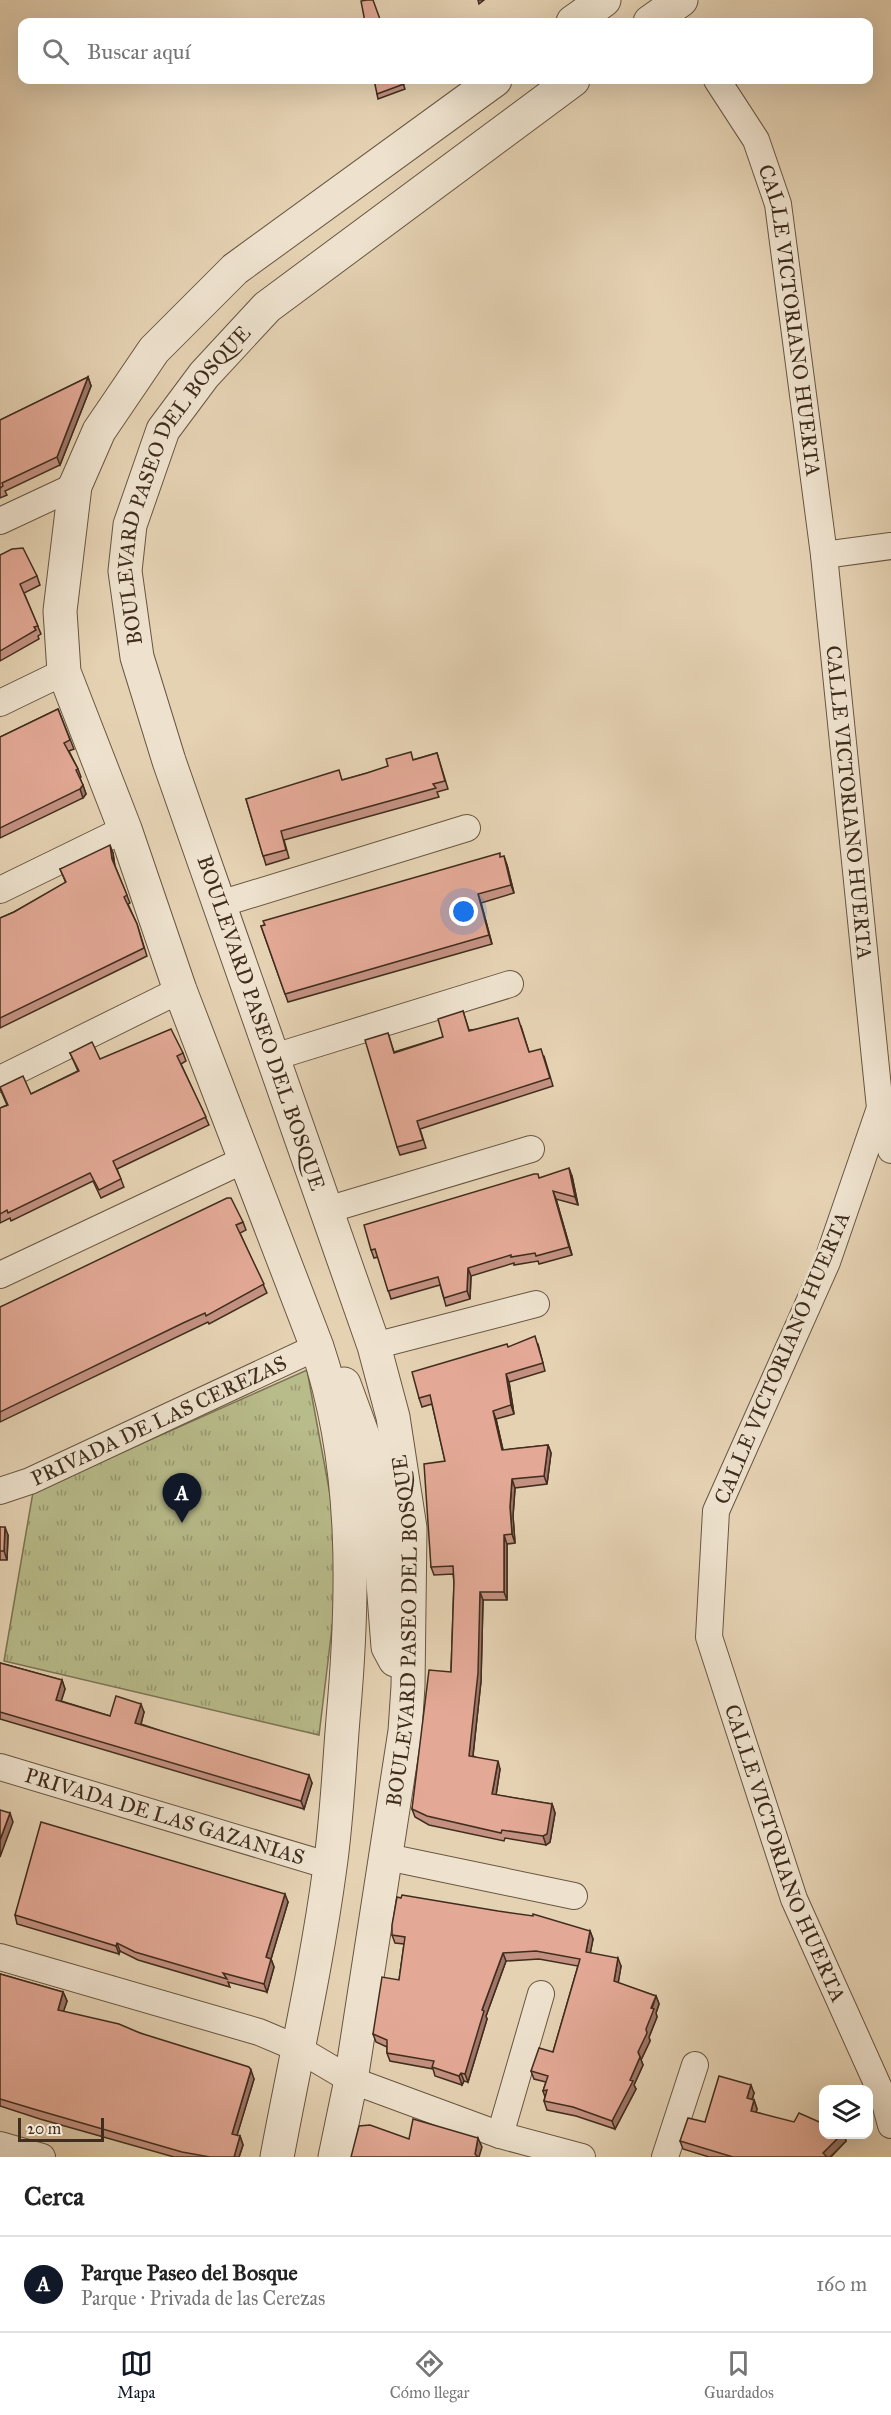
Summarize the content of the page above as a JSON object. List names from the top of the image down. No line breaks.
{"streets":{"street":["CALLE VICTORIANO HUERTA","BOULEVARD PASEO DEL BOSQUE","PRIVADA DE LAS CEREZAS","PRIVADA DE LAS GAZANIAS"]},"scale_bar":"20 m","page":{"search":"Buscar aquí","pins":"A","scale":"20 m","heading":"Cerca","list":[{"mark":"A","name":"Parque Paseo del Bosque","note":"Parque · Privada de las Cerezas","value":"160 m"}],"nav":["Mapa","Cómo llegar","Guardados"]}}
